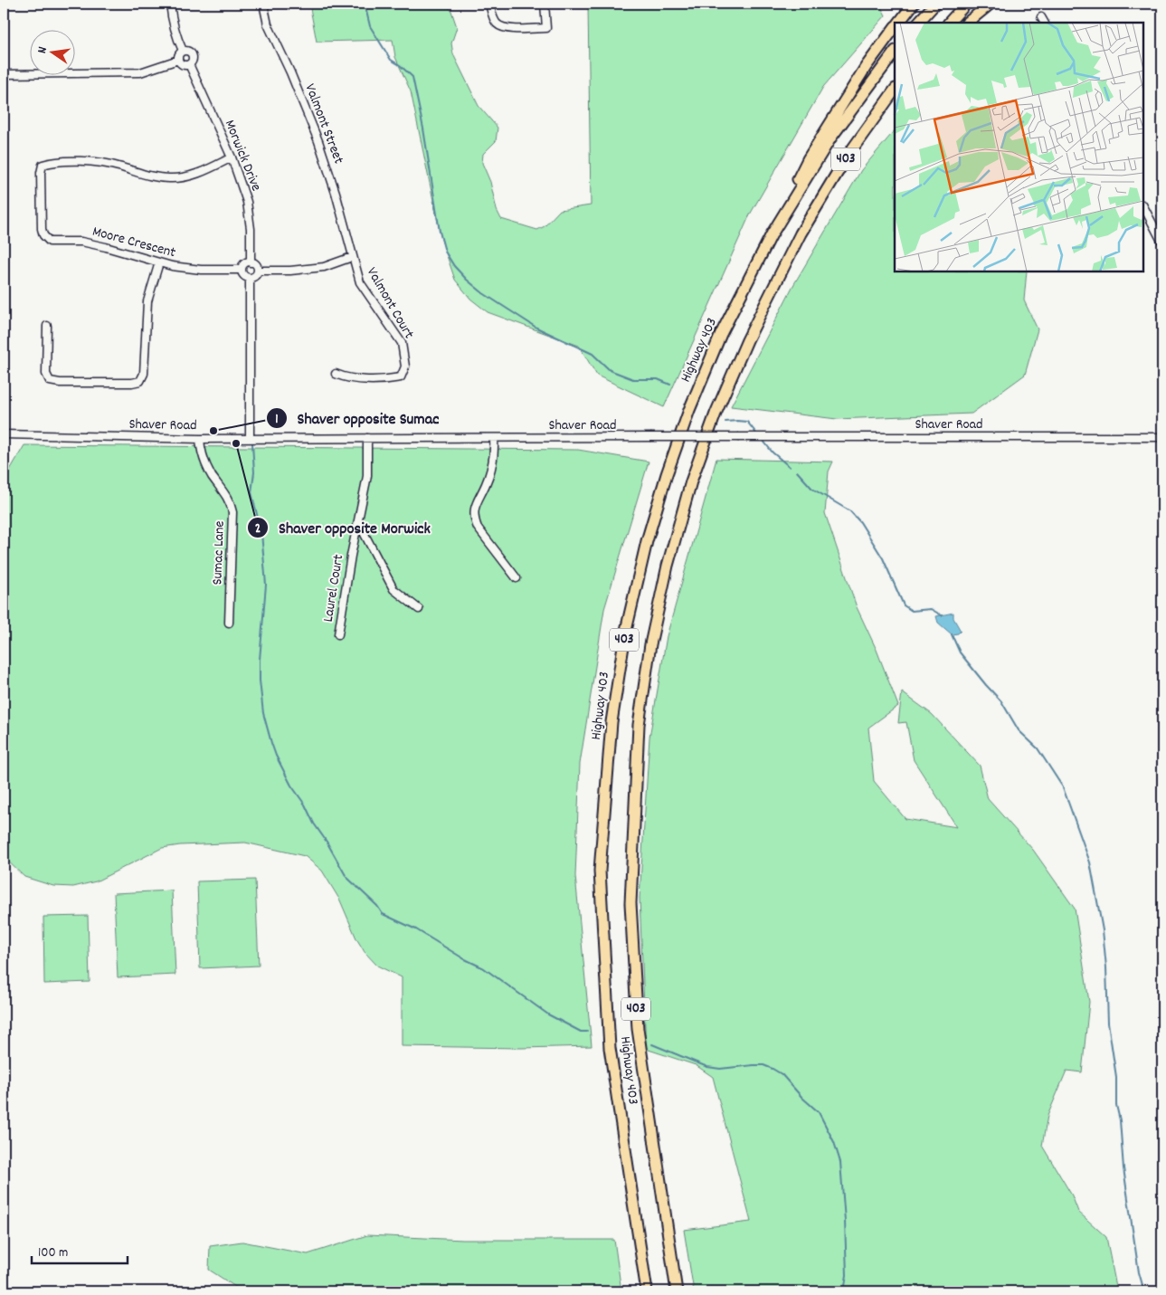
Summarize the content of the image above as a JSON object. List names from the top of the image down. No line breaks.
{"streets":{"highway":["403","Highway 403"],"street":["Valmont Street","Morwick Drive","Moore Crescent","Valmont Court","Shaver Road","Sumac Lane","Laurel Court"]},"crossings":[["Valmont Street","Valmont Court"],["Morwick Drive","Moore Crescent"],["Shaver Road","Sumac Lane"],["Shaver Road","Laurel Court"]],"places":["Shaver opposite Sumac","Shaver opposite Morwick"],"scale_bar":"100 m","north":"left"}
